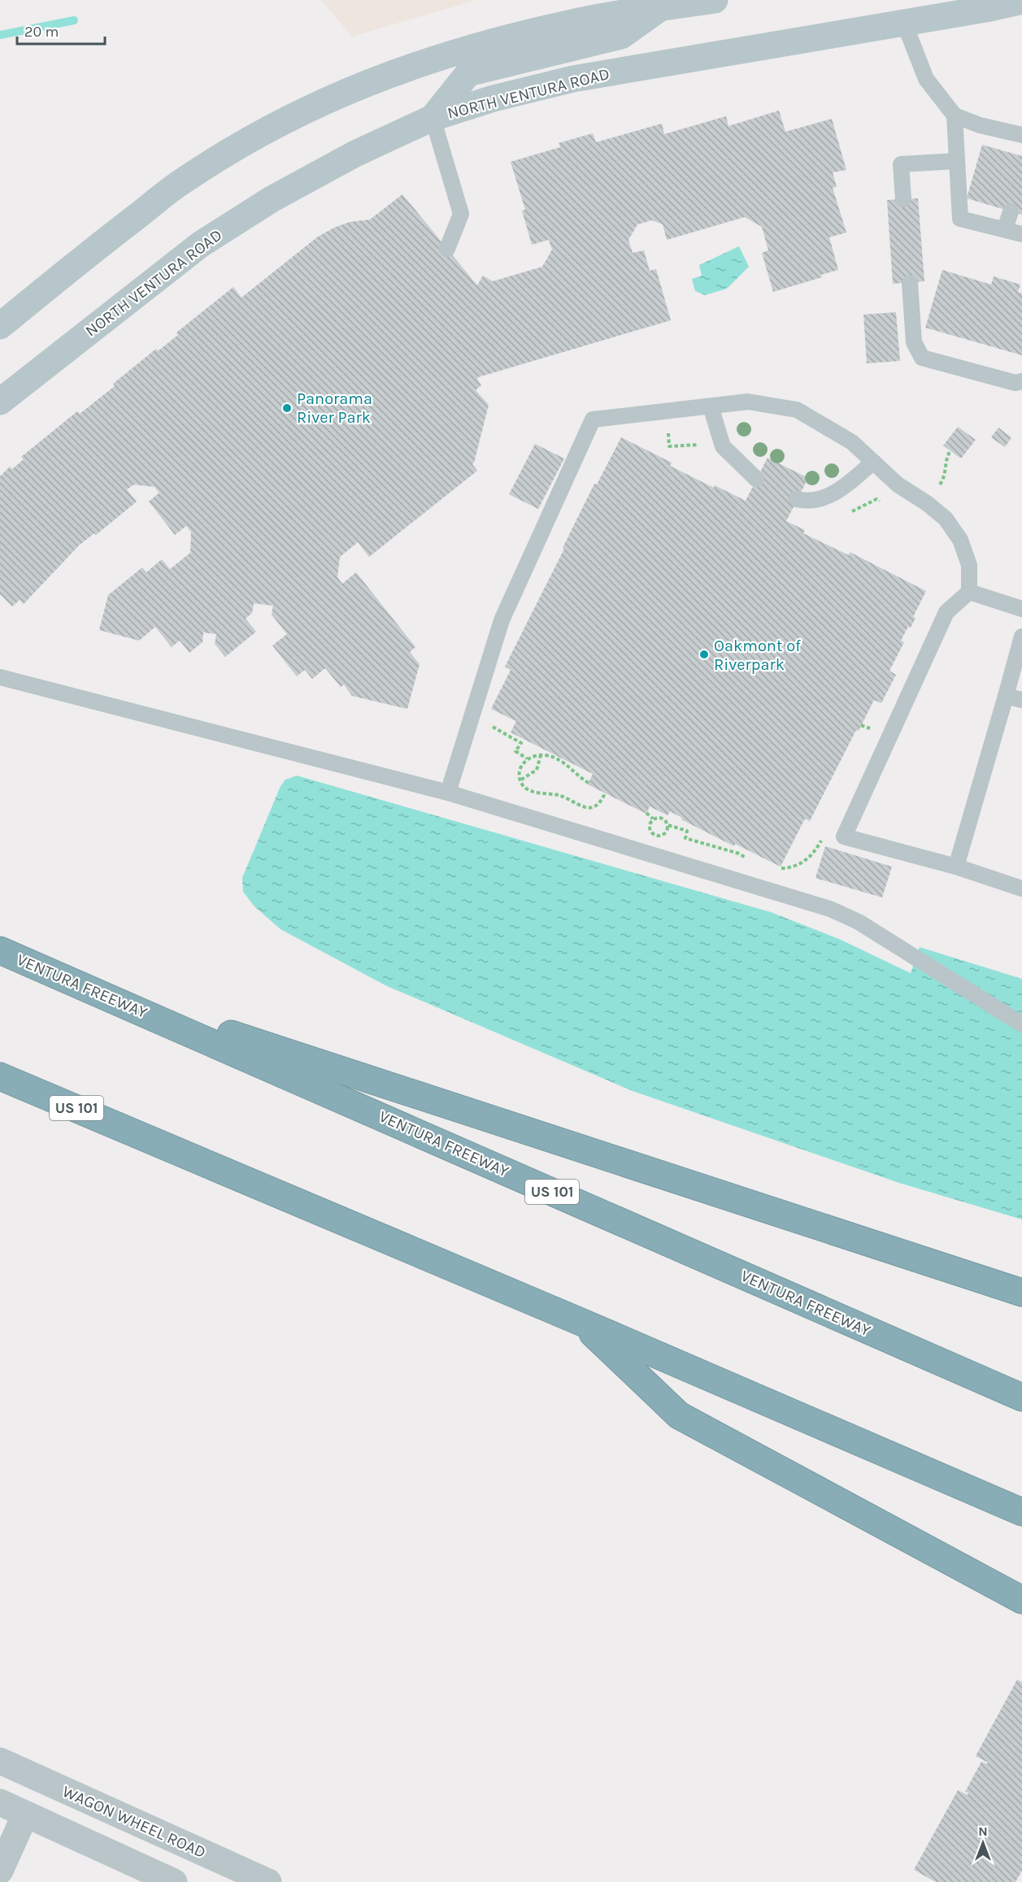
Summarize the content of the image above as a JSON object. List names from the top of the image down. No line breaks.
{"streets":{"highway":["VENTURA FREEWAY","US 101"],"main road":["NORTH VENTURA ROAD"],"street":["WAGON WHEEL ROAD"]},"places":["Panorama River Park","Oakmont of Riverpark"],"scale_bar":"20 m","north":"top"}
